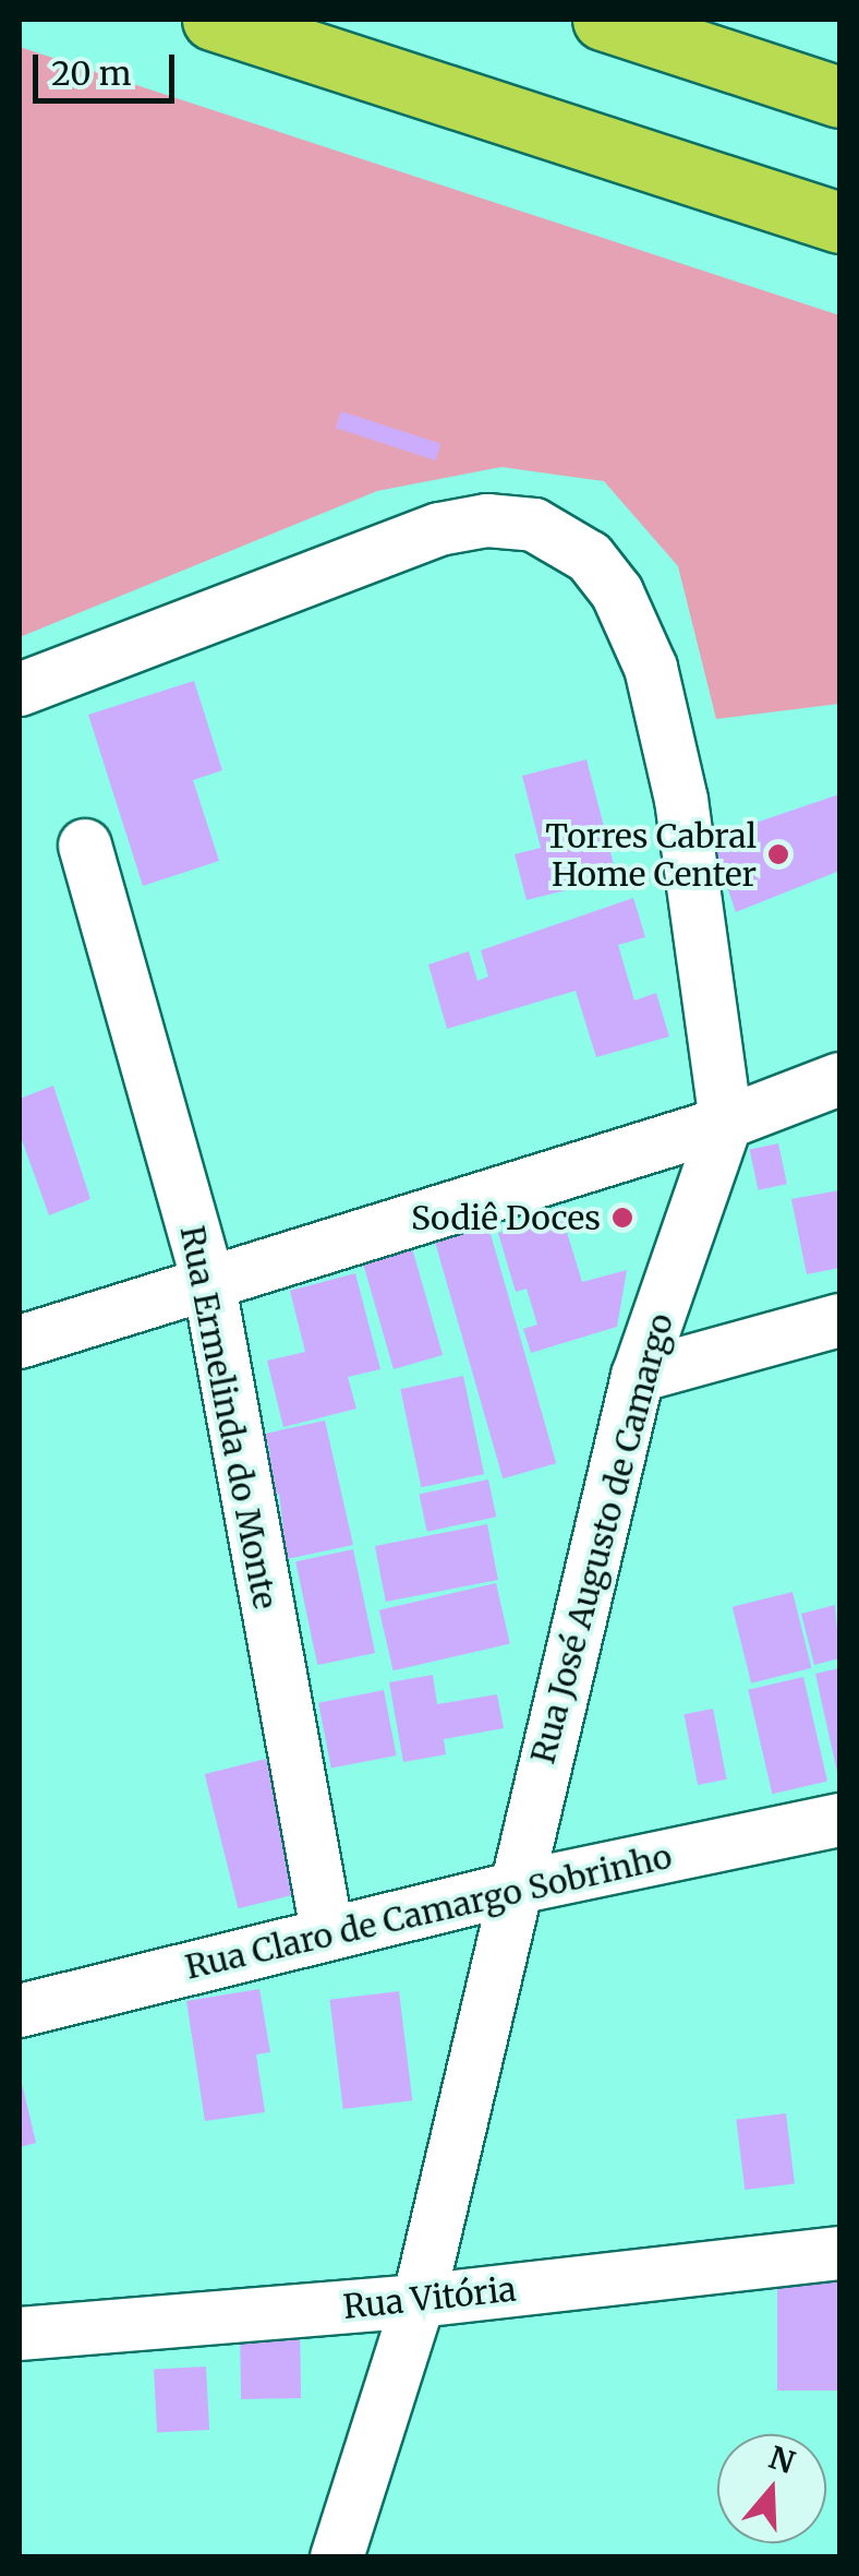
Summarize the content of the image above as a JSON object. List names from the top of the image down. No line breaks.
{"streets":{"street":["Rua Ermelinda do Monte","Rua José Augusto de Camargo","Rua Claro de Camargo Sobrinho","Rua Vitória"]},"crossings":[["Rua Ermelinda do Monte","Rua Claro de Camargo Sobrinho"],["Rua José Augusto de Camargo","Rua Claro de Camargo Sobrinho"],["Rua José Augusto de Camargo","Rua Vitória"]],"places":["Torres Cabral Home Center","Sodiê Doces"],"scale_bar":"20 m","north":"top"}
